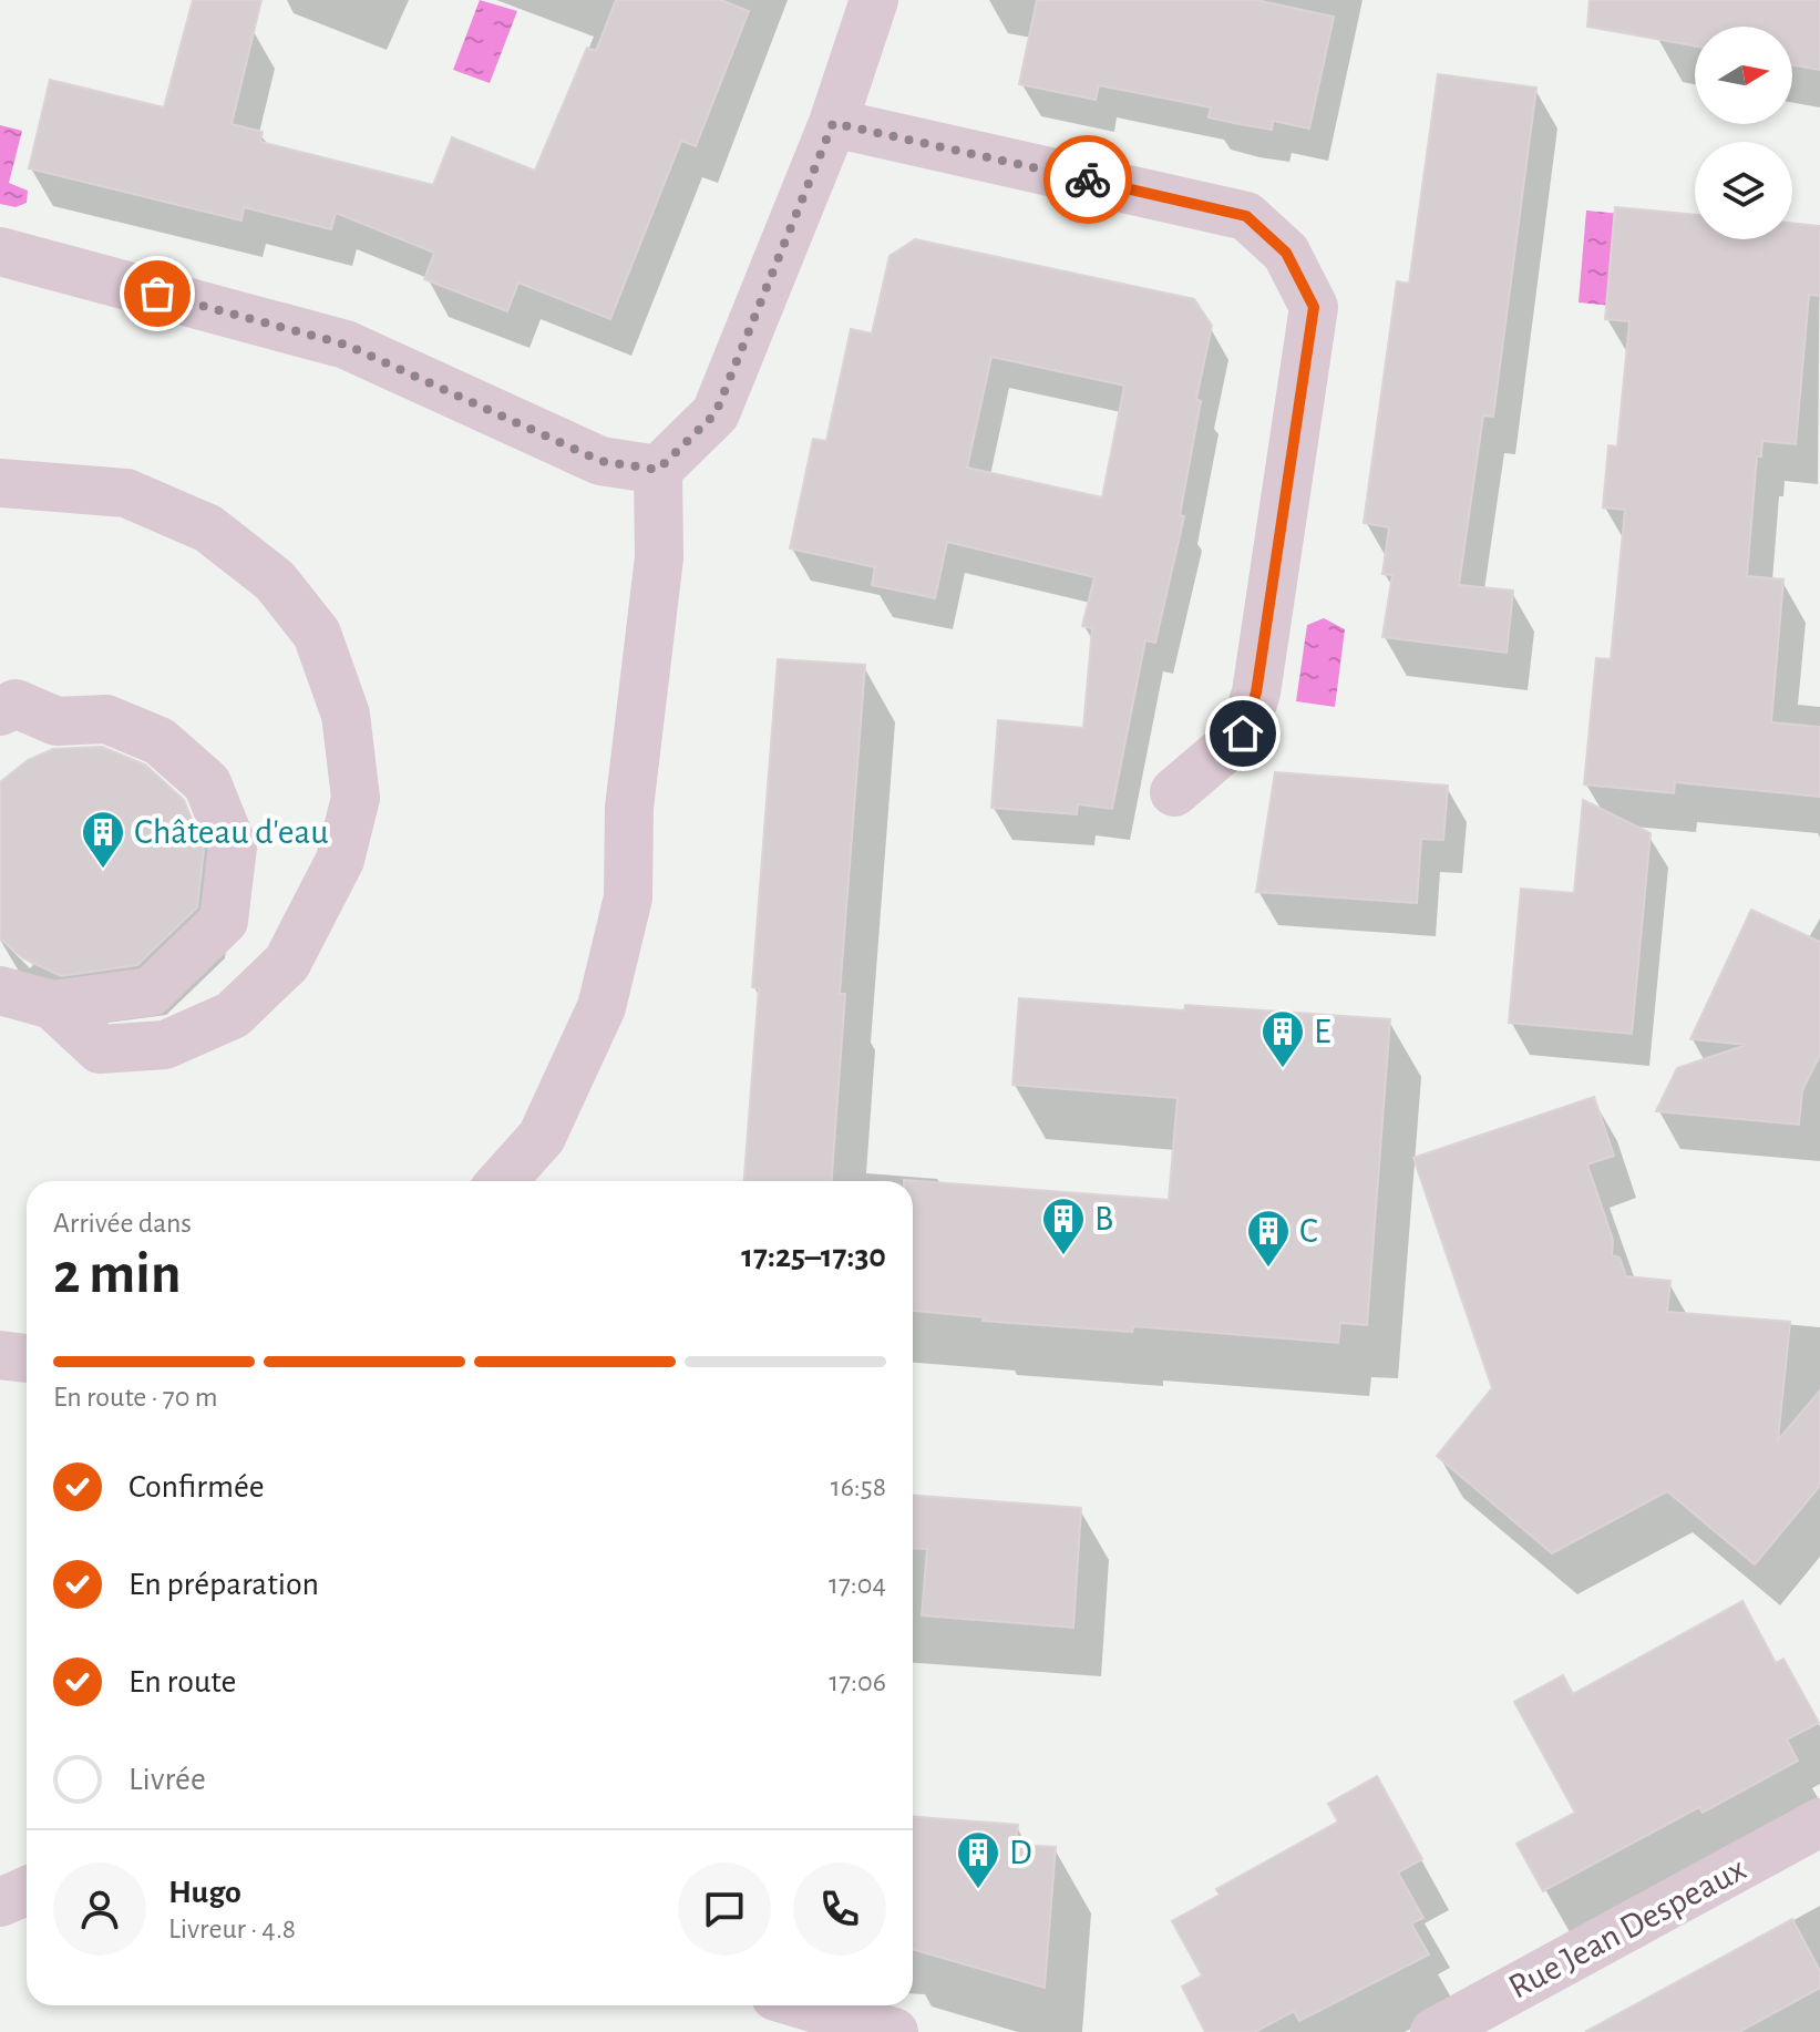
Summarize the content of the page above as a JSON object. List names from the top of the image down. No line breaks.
{"streets":{"street":["Rue Jean Despeaux"]},"places":{"building":["Château d'eau","E","B","C","D"]},"north":"right","page":{"heading":["2 min","Arrivée dans","17:25–17:30"],"panel":["Hugo","Livreur · 4.8"],"bar":"En route · 70 m","list":[["Confirmée","16:58"],["En préparation","17:04"],["En route","17:06"],"Livrée"]}}
